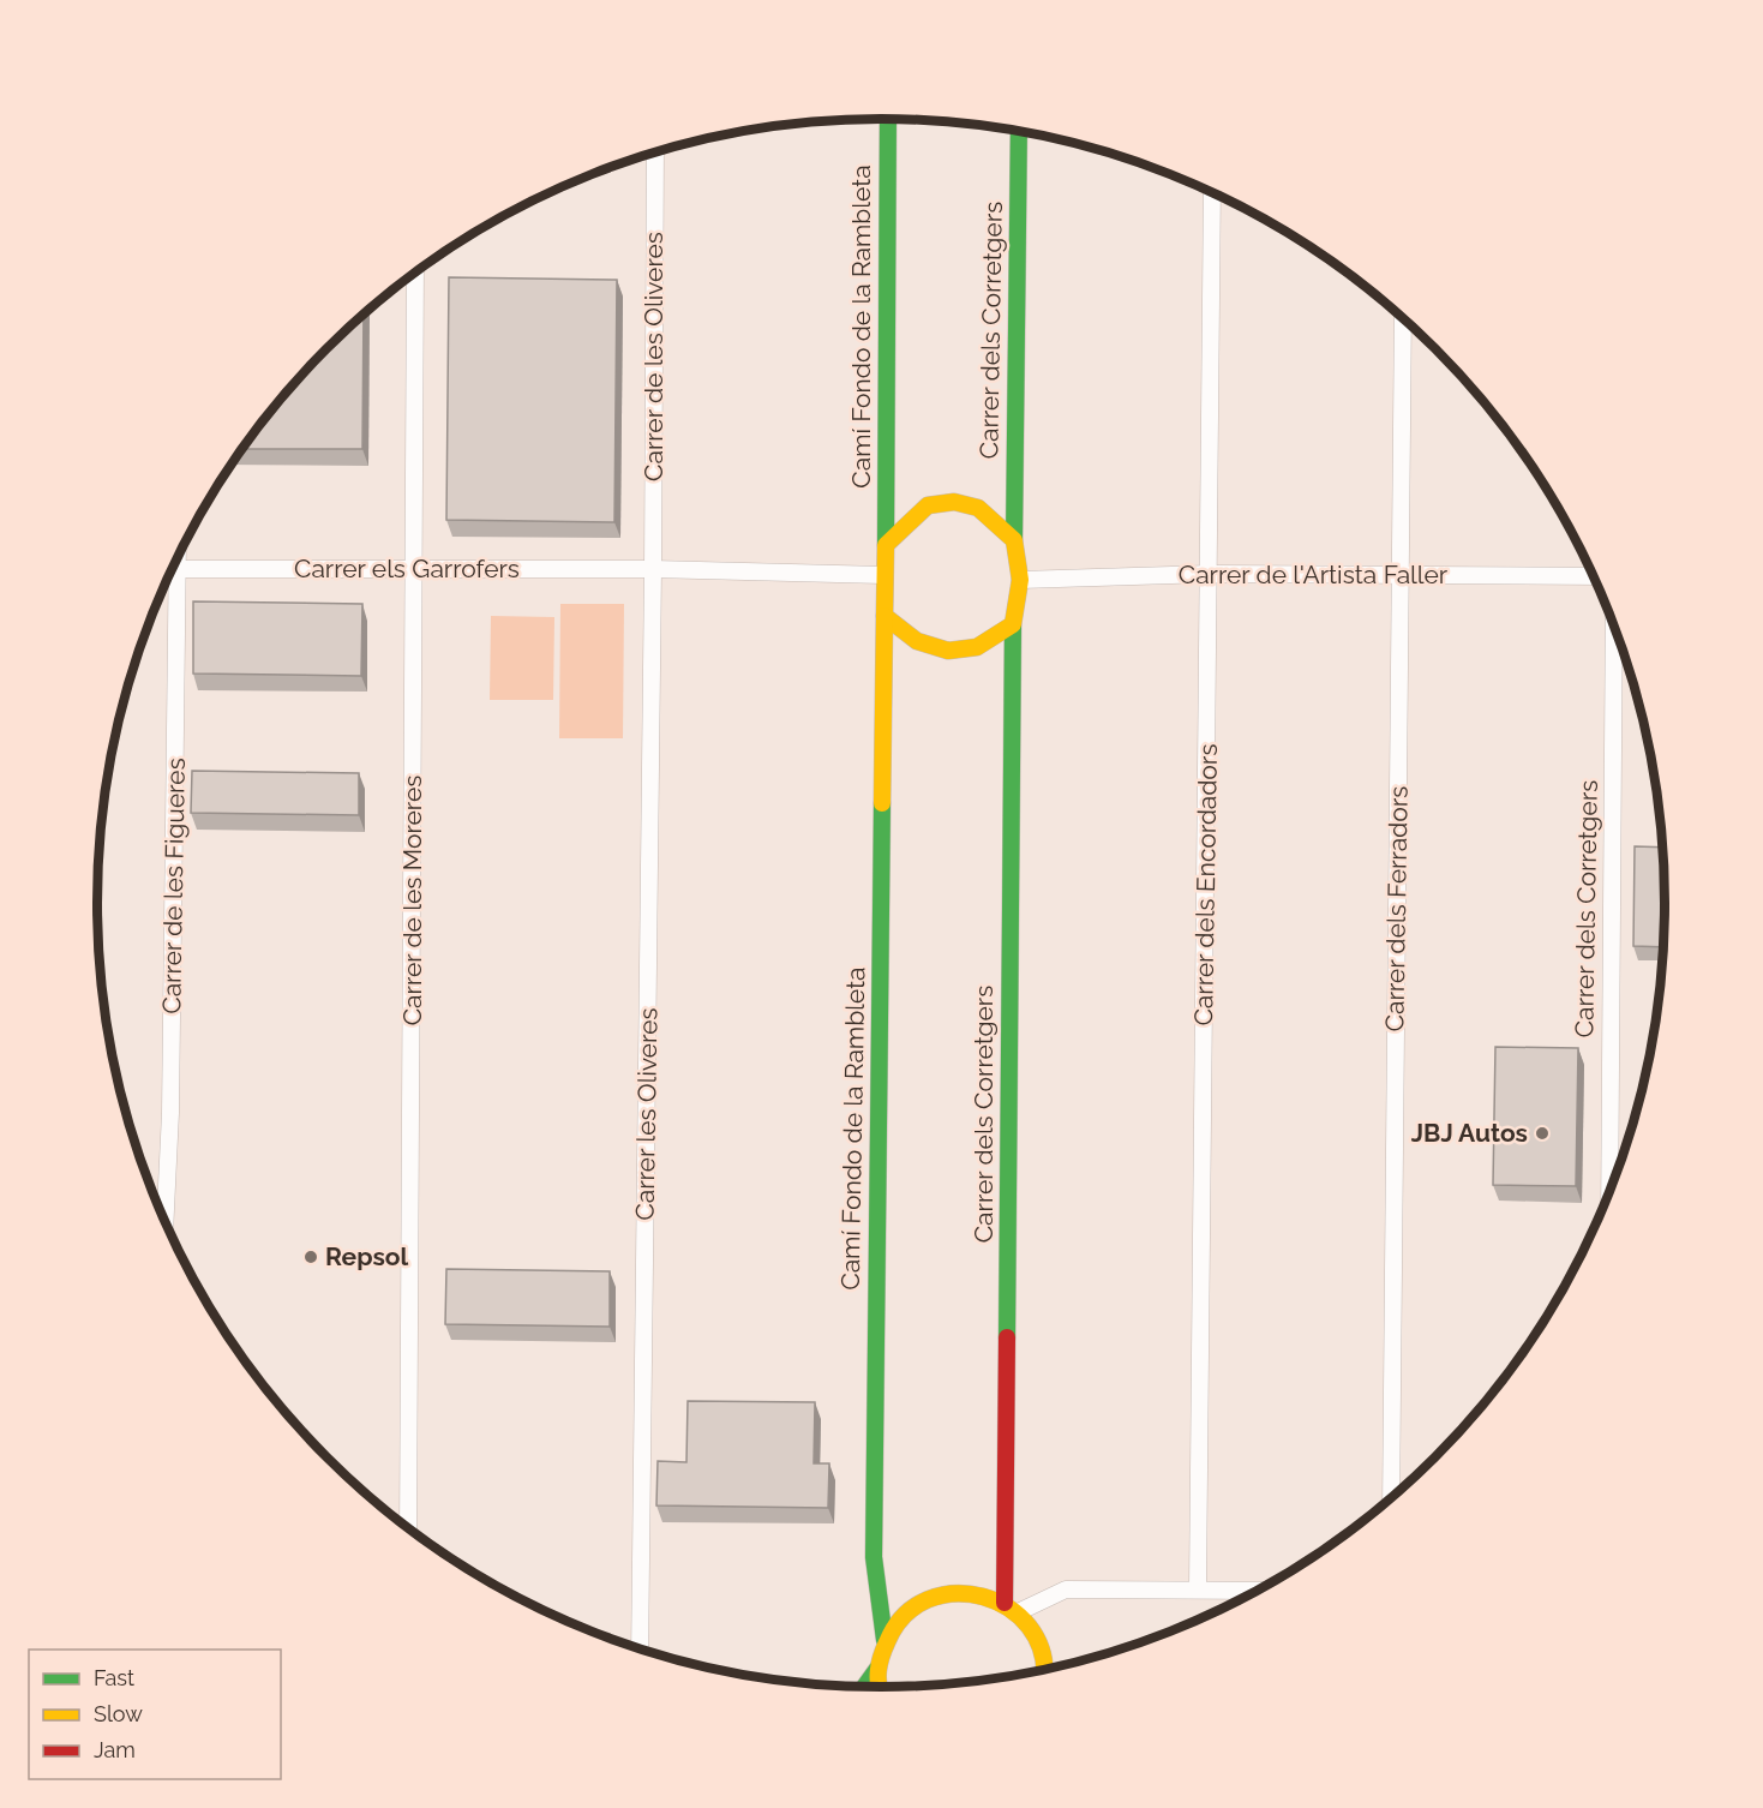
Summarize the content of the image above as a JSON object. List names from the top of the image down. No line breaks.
{"streets":{"street":["Camí Fondo de la Rambleta","Carrer dels Corretgers","Carrer de les Oliveres","Carrer els Garrofers","Carrer de l'Artista Faller","Carrer dels Encordadors","Carrer de les Figueres","Carrer de les Moreres","Carrer dels Ferradors","Carrer les Oliveres"]},"crossings":[["Camí Fondo de la Rambleta","Carrer dels Corretgers"],["Camí Fondo de la Rambleta","Carrer els Garrofers"],["Camí Fondo de la Rambleta","Carrer de l'Artista Faller"],["Carrer dels Corretgers","Carrer els Garrofers"],["Carrer dels Corretgers","Carrer de l'Artista Faller"],["Carrer de les Oliveres","Carrer els Garrofers"],["Carrer de les Oliveres","Carrer les Oliveres"],["Carrer els Garrofers","Carrer de l'Artista Faller"],["Carrer els Garrofers","Carrer de les Moreres"],["Carrer els Garrofers","Carrer les Oliveres"],["Carrer de l'Artista Faller","Carrer dels Encordadors"],["Carrer de l'Artista Faller","Carrer dels Ferradors"]],"places":["JBJ Autos","Repsol"],"legend":["Fast","Slow","Jam"]}
